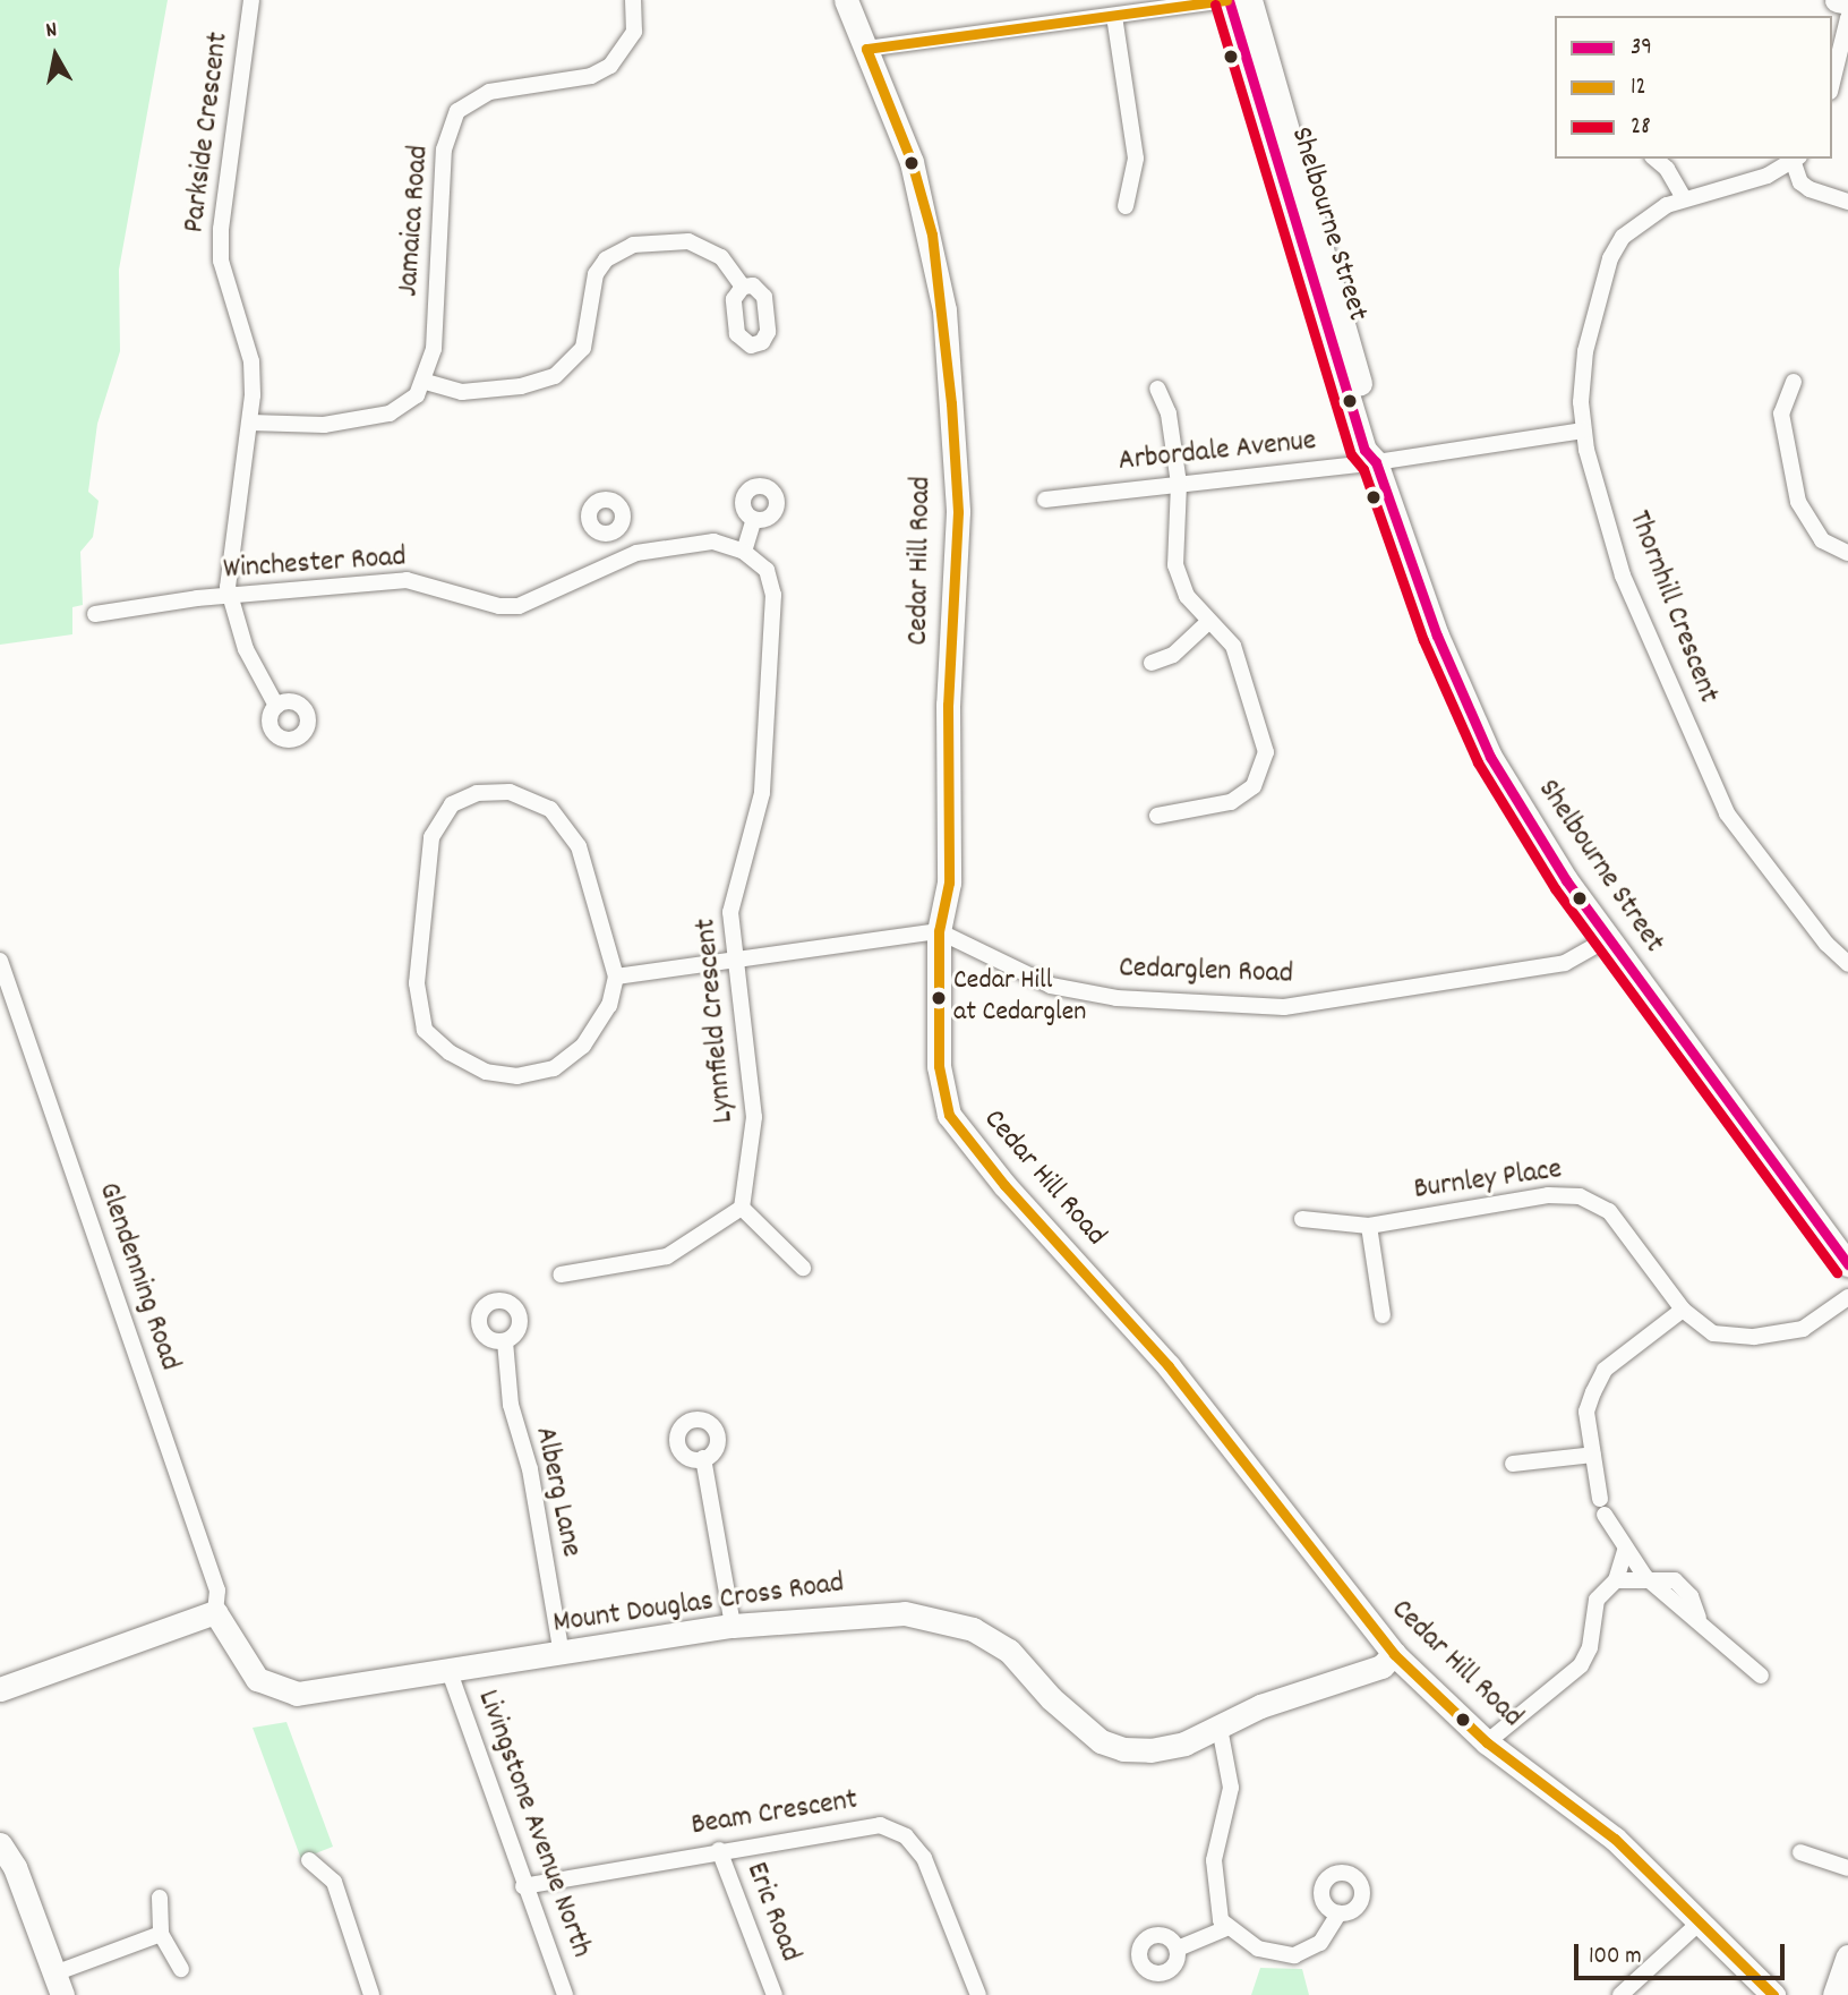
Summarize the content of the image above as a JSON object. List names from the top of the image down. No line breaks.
{"streets":{"street":["Parkside Crescent","Jamaica Road","Shelbourne Street","Arbordale Avenue","Cedar Hill Road","Winchester Road","Thornhill Crescent","Cedarglen Road","Lynnfield Crescent","Burnley Place","Glendenning Road","Alberg Lane","Mount Douglas Cross Road","Beam Crescent","Livingstone Avenue North","Eric Road"]},"crossings":[["Parkside Crescent","Winchester Road"],["Shelbourne Street","Arbordale Avenue"],["Shelbourne Street","Cedarglen Road"],["Arbordale Avenue","Thornhill Crescent"],["Cedar Hill Road","Cedarglen Road"],["Cedar Hill Road","Mount Douglas Cross Road"],["Winchester Road","Lynnfield Crescent"],["Glendenning Road","Mount Douglas Cross Road"],["Alberg Lane","Mount Douglas Cross Road"],["Mount Douglas Cross Road","Livingstone Avenue North"],["Beam Crescent","Livingstone Avenue North"],["Beam Crescent","Eric Road"]],"places":["Cedar Hill at Cedarglen"],"lines":["transit line 39","transit line 12","transit line 28"],"legend":["39","12","28"],"scale_bar":"100 m","north":"top"}
